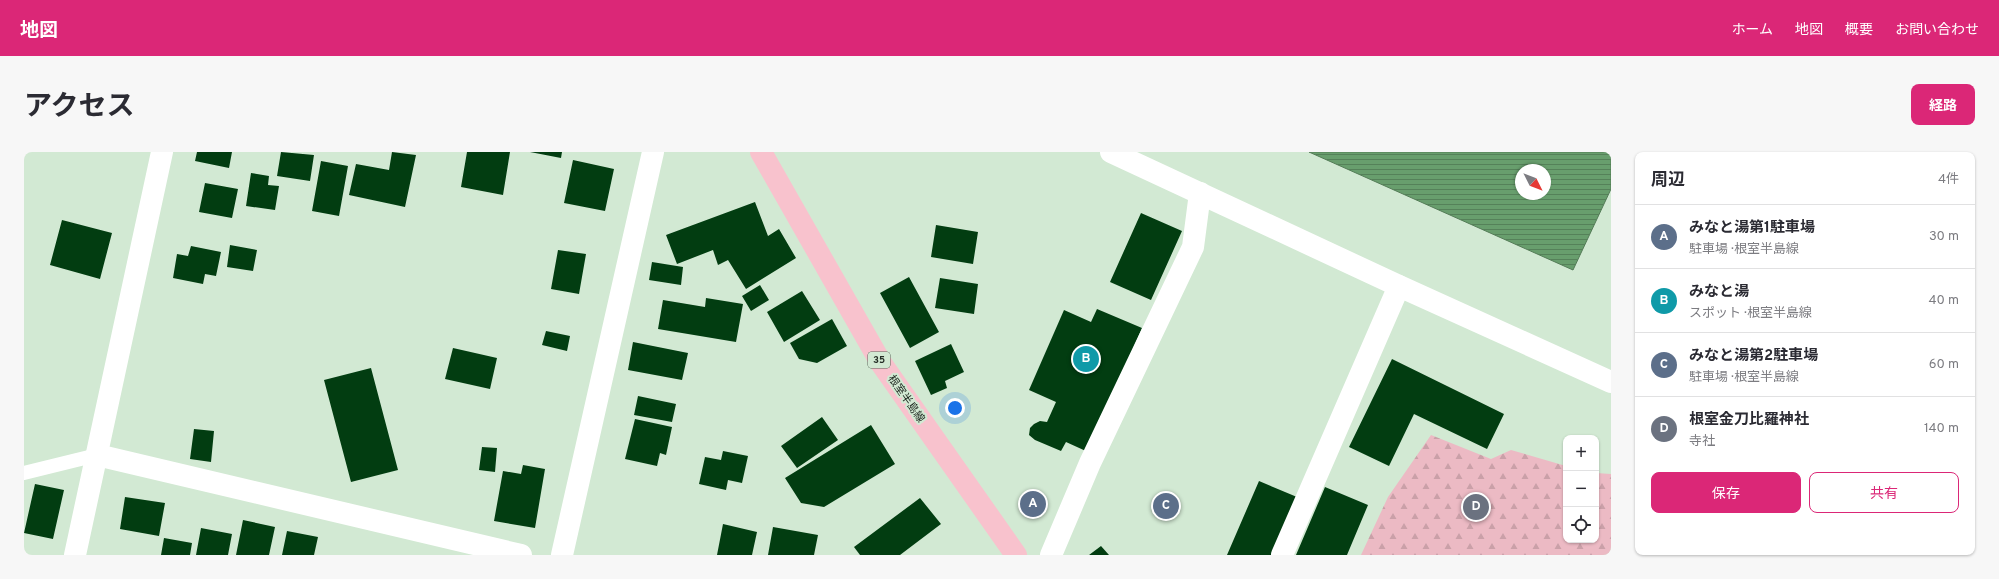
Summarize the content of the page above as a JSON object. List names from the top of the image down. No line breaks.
{"streets":{"main road":["35","根室半島線"]},"north":"bottom right","page":{"header":"地図","nav":["ホーム","地図","概要","お問い合わせ"],"title":"アクセス","buttons":["経路",["保存","共有"]],"heading":["周辺","4件"],"list":[{"mark":"A","name":"みなと湯第1駐車場","note":"駐車場 · 根室半島線","value":"30 m"},{"mark":"B","name":"みなと湯","note":"スポット · 根室半島線","value":"40 m"},{"mark":"C","name":"みなと湯第2駐車場","note":"駐車場 · 根室半島線","value":"60 m"},{"mark":"D","name":"根室金刀比羅神社","note":"寺社","value":"140 m"}],"pins":["B","A","C","D"],"map_buttons":["+","−"]}}
